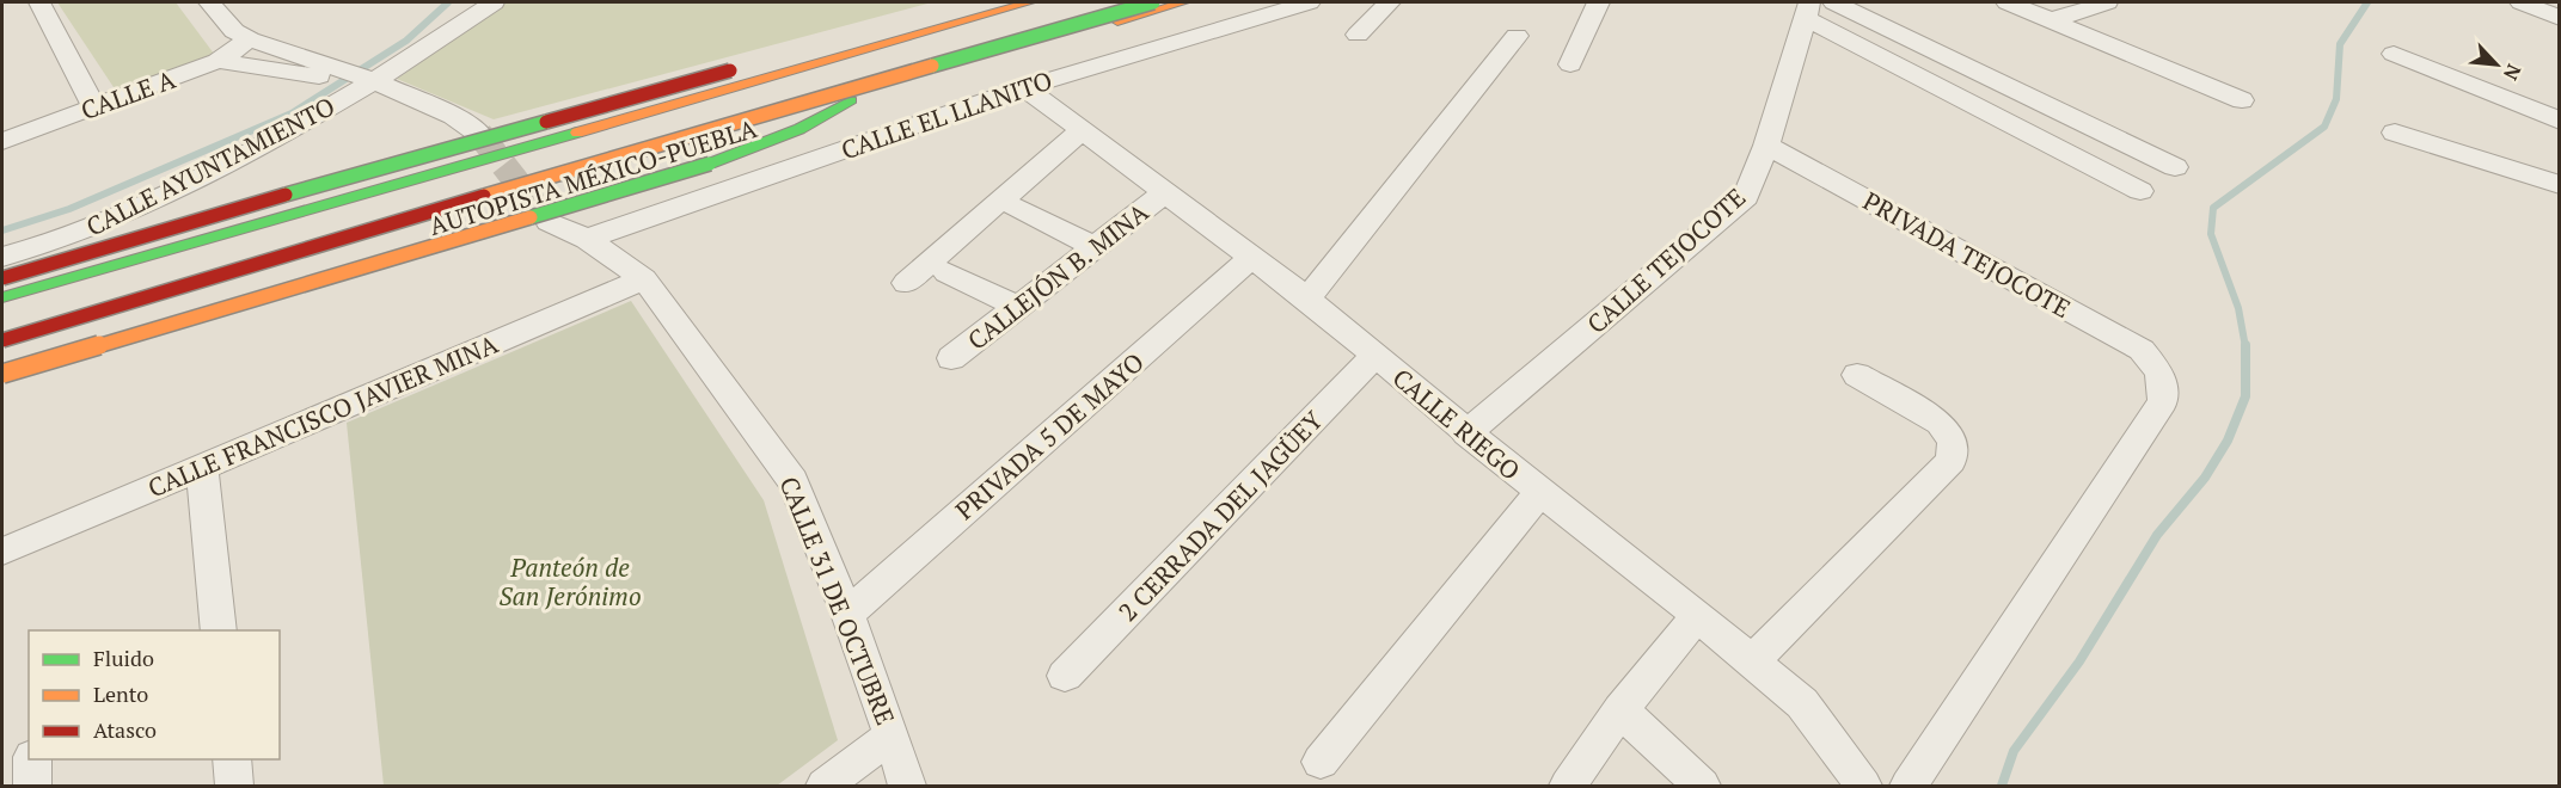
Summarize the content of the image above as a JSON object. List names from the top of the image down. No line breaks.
{"streets":{"highway":["AUTOPISTA MÉXICO-PUEBLA"],"street":["CALLE A","CALLE EL LLANITO","CALLE AYUNTAMIENTO","PRIVADA TEJOCOTE","CALLE TEJOCOTE","CALLEJÓN B. MINA","CALLE FRANCISCO JAVIER MINA","CALLE RIEGO","PRIVADA 5 DE MAYO","2 CERRADA DEL JAGÜEY","CALLE 31 DE OCTUBRE"]},"crossings":[["CALLE EL LLANITO","CALLE RIEGO"],["CALLE EL LLANITO","CALLE 31 DE OCTUBRE"],["PRIVADA TEJOCOTE","CALLE TEJOCOTE"],["CALLE TEJOCOTE","CALLE RIEGO"],["CALLEJÓN B. MINA","CALLE RIEGO"],["CALLE FRANCISCO JAVIER MINA","CALLE 31 DE OCTUBRE"],["CALLE RIEGO","PRIVADA 5 DE MAYO"],["CALLE RIEGO","2 CERRADA DEL JAGÜEY"],["PRIVADA 5 DE MAYO","CALLE 31 DE OCTUBRE"]],"parks":["Panteón de San Jerónimo"],"legend":["Fluido","Lento","Atasco"],"north":"bottom right"}
